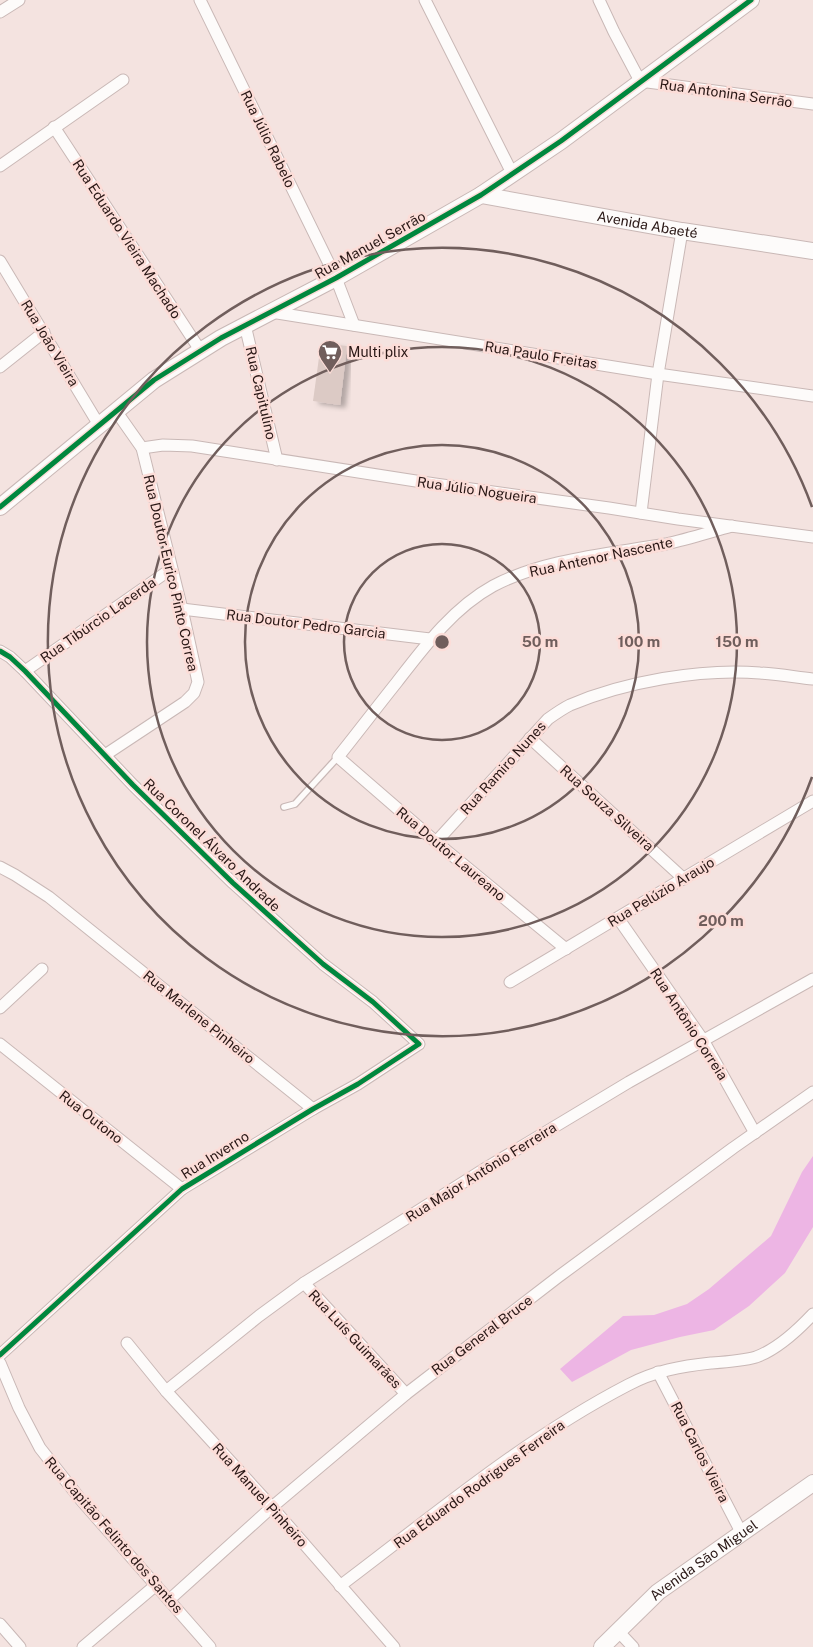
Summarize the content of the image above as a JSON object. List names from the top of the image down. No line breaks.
{"streets":{"street":["Rua Antonina Serrão","Rua Júlio Rabelo","Avenida Abaeté","Rua Eduardo Vieira Machado","Rua Manuel Serrão","Rua João Vieira","Rua Paulo Freitas","Rua Capitulino","Rua Júlio Nogueira","Rua Antenor Nascente","Rua Doutor Eurico Pinto Correa","Rua Tibúrcio Lacerda","Rua Doutor Pedro Garcia","Rua Ramiro Nunes","Rua Souza Silveira","Rua Coronel Álvaro Andrade","Rua Doutor Laureano","Rua Pelúzio Araujo","Rua Marlene Pinheiro","Rua Antônio Correia","Rua Outono","Rua Inverno","Rua Major Antônio Ferreira","Rua General Bruce","Rua Luís Guimarães","Rua Carlos Vieira","Rua Eduardo Rodrigues Ferreira","Rua Manuel Pinheiro","Rua Capitão Felinto dos Santos","Avenida São Miguel"]},"crossings":[["Rua Antonina Serrão","Rua Manuel Serrão"],["Rua Júlio Rabelo","Rua Manuel Serrão"],["Rua Júlio Rabelo","Rua Paulo Freitas"],["Avenida Abaeté","Rua Manuel Serrão"],["Rua Eduardo Vieira Machado","Rua Manuel Serrão"],["Rua Manuel Serrão","Rua João Vieira"],["Rua Manuel Serrão","Rua Paulo Freitas"],["Rua Manuel Serrão","Rua Capitulino"],["Rua Manuel Serrão","Rua Doutor Eurico Pinto Correa"],["Rua Capitulino","Rua Júlio Nogueira"],["Rua Júlio Nogueira","Rua Antenor Nascente"],["Rua Júlio Nogueira","Rua Doutor Eurico Pinto Correa"],["Rua Antenor Nascente","Rua Doutor Pedro Garcia"],["Rua Antenor Nascente","Rua Doutor Laureano"],["Rua Doutor Eurico Pinto Correa","Rua Tibúrcio Lacerda"],["Rua Doutor Eurico Pinto Correa","Rua Doutor Pedro Garcia"],["Rua Doutor Eurico Pinto Correa","Rua Coronel Álvaro Andrade"],["Rua Tibúrcio Lacerda","Rua Coronel Álvaro Andrade"],["Rua Ramiro Nunes","Rua Souza Silveira"],["Rua Ramiro Nunes","Rua Doutor Laureano"],["Rua Souza Silveira","Rua Pelúzio Araujo"],["Rua Coronel Álvaro Andrade","Rua Inverno"],["Rua Doutor Laureano","Rua Pelúzio Araujo"],["Rua Pelúzio Araujo","Rua Antônio Correia"],["Rua Marlene Pinheiro","Rua Inverno"],["Rua Antônio Correia","Rua Major Antônio Ferreira"],["Rua Antônio Correia","Rua General Bruce"],["Rua Outono","Rua Inverno"],["Rua Major Antônio Ferreira","Rua Luís Guimarães"],["Rua Major Antônio Ferreira","Rua Manuel Pinheiro"],["Rua General Bruce","Rua Luís Guimarães"],["Rua General Bruce","Rua Manuel Pinheiro"],["Rua General Bruce","Rua Capitão Felinto dos Santos"],["Rua Carlos Vieira","Rua Eduardo Rodrigues Ferreira"],["Rua Carlos Vieira","Avenida São Miguel"],["Rua Eduardo Rodrigues Ferreira","Rua Manuel Pinheiro"]],"places":{"supermarket":["Multi plix"]},"rings":["50 m","100 m","150 m","200 m"]}
